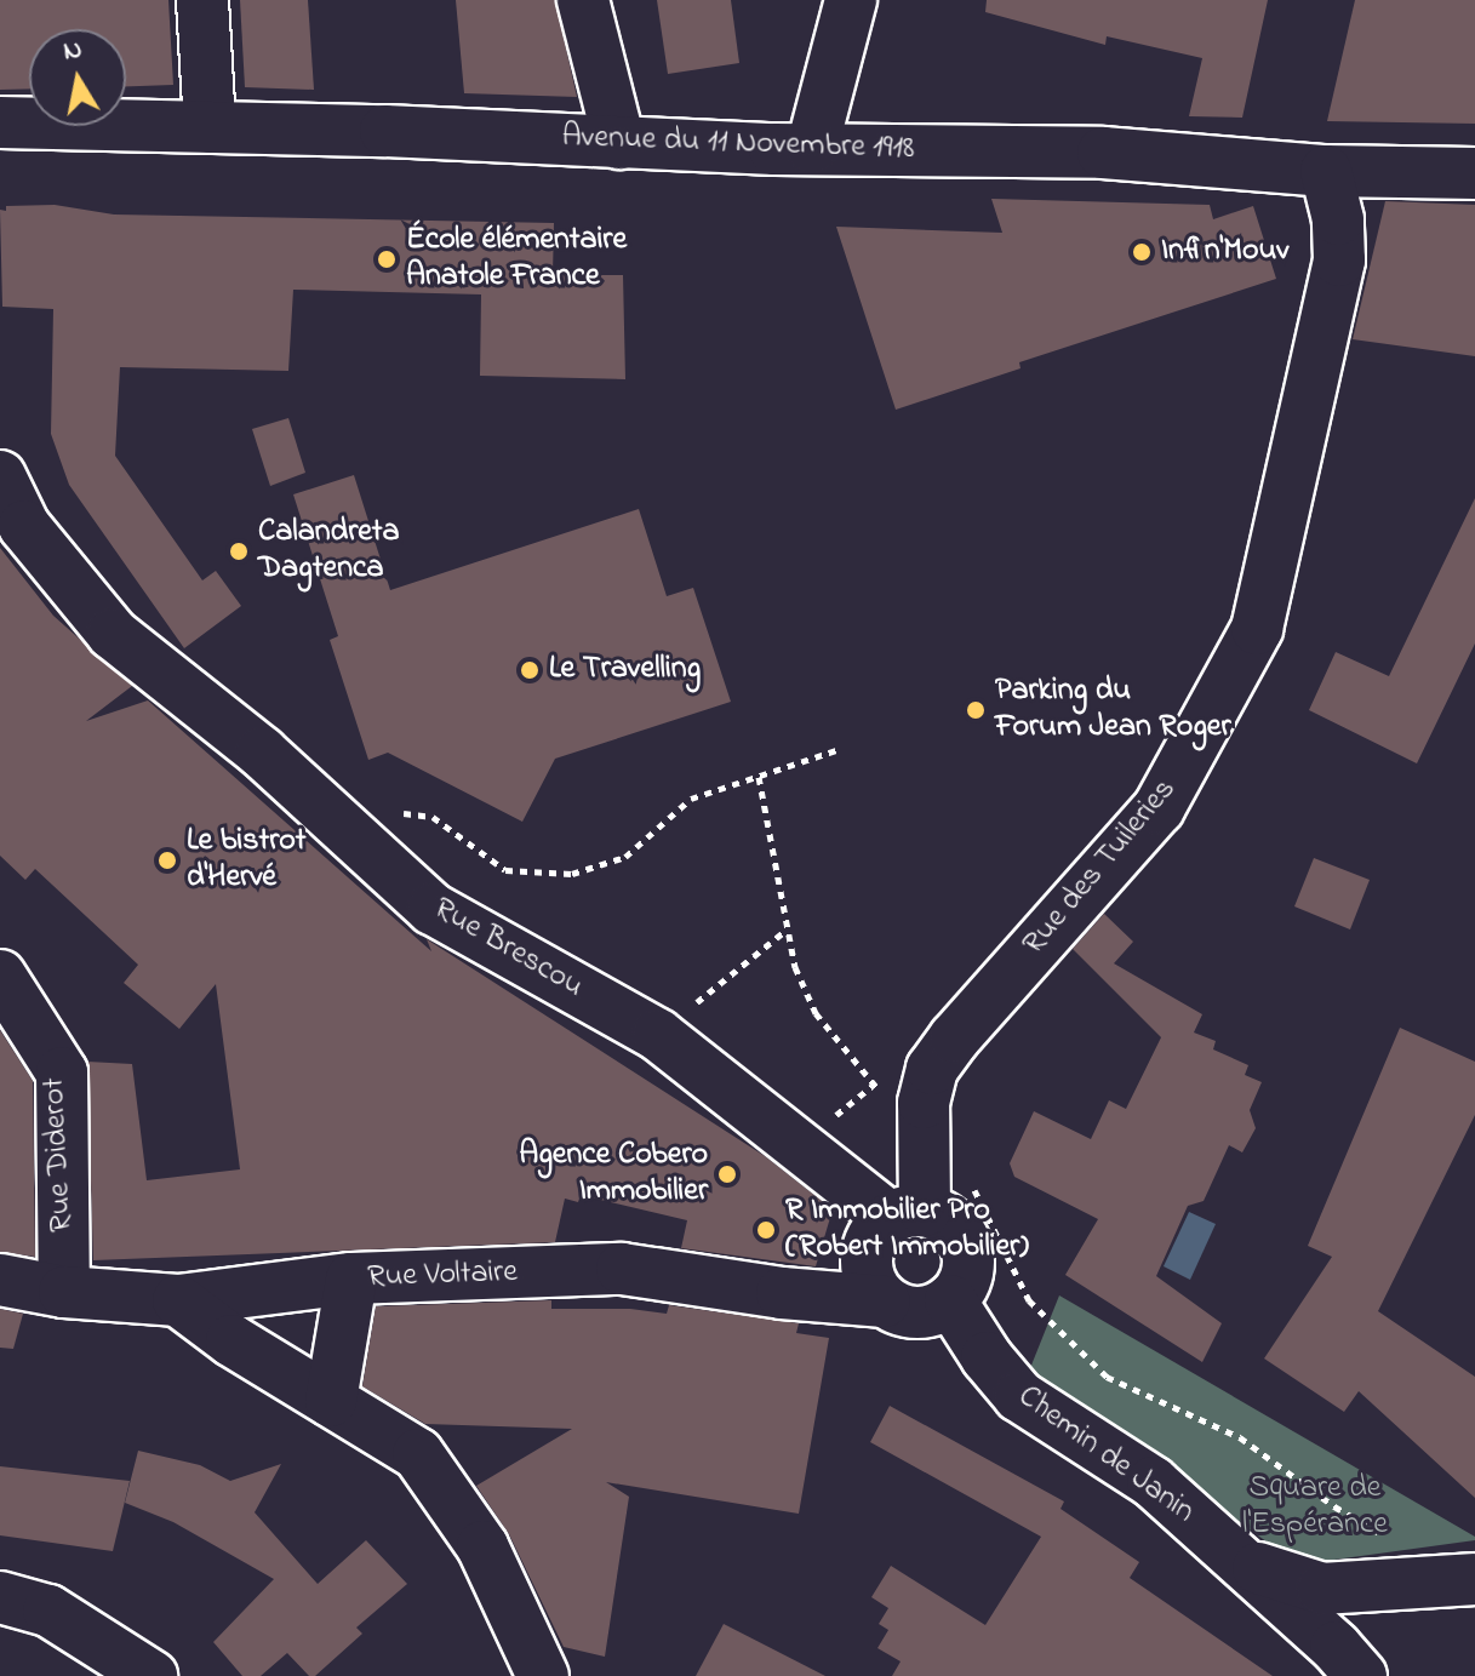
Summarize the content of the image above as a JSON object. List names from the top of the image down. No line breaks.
{"streets":{"street":["Avenue du 11 Novembre 1918","Rue des Tuileries","Rue Brescou","Rue Diderot","Rue Voltaire","Chemin de Janin"]},"crossings":[["Avenue du 11 Novembre 1918","Rue des Tuileries"],["Rue des Tuileries","Rue Brescou"],["Rue des Tuileries","Rue Voltaire"],["Rue des Tuileries","Chemin de Janin"],["Rue Brescou","Rue Voltaire"],["Rue Brescou","Chemin de Janin"],["Rue Diderot","Rue Voltaire"],["Rue Voltaire","Chemin de Janin"]],"parks":["Square de l'Espérance"],"places":["Infin'Mouv","École élémentaire Anatole France","Calandreta Dagtenca","Le Travelling","Parking du Forum Jean Roger","Le bistrot d'Hervé","Agence Cobero Immobilier","R Immobilier Pro (Robert Immobilier)"],"north":"top"}
